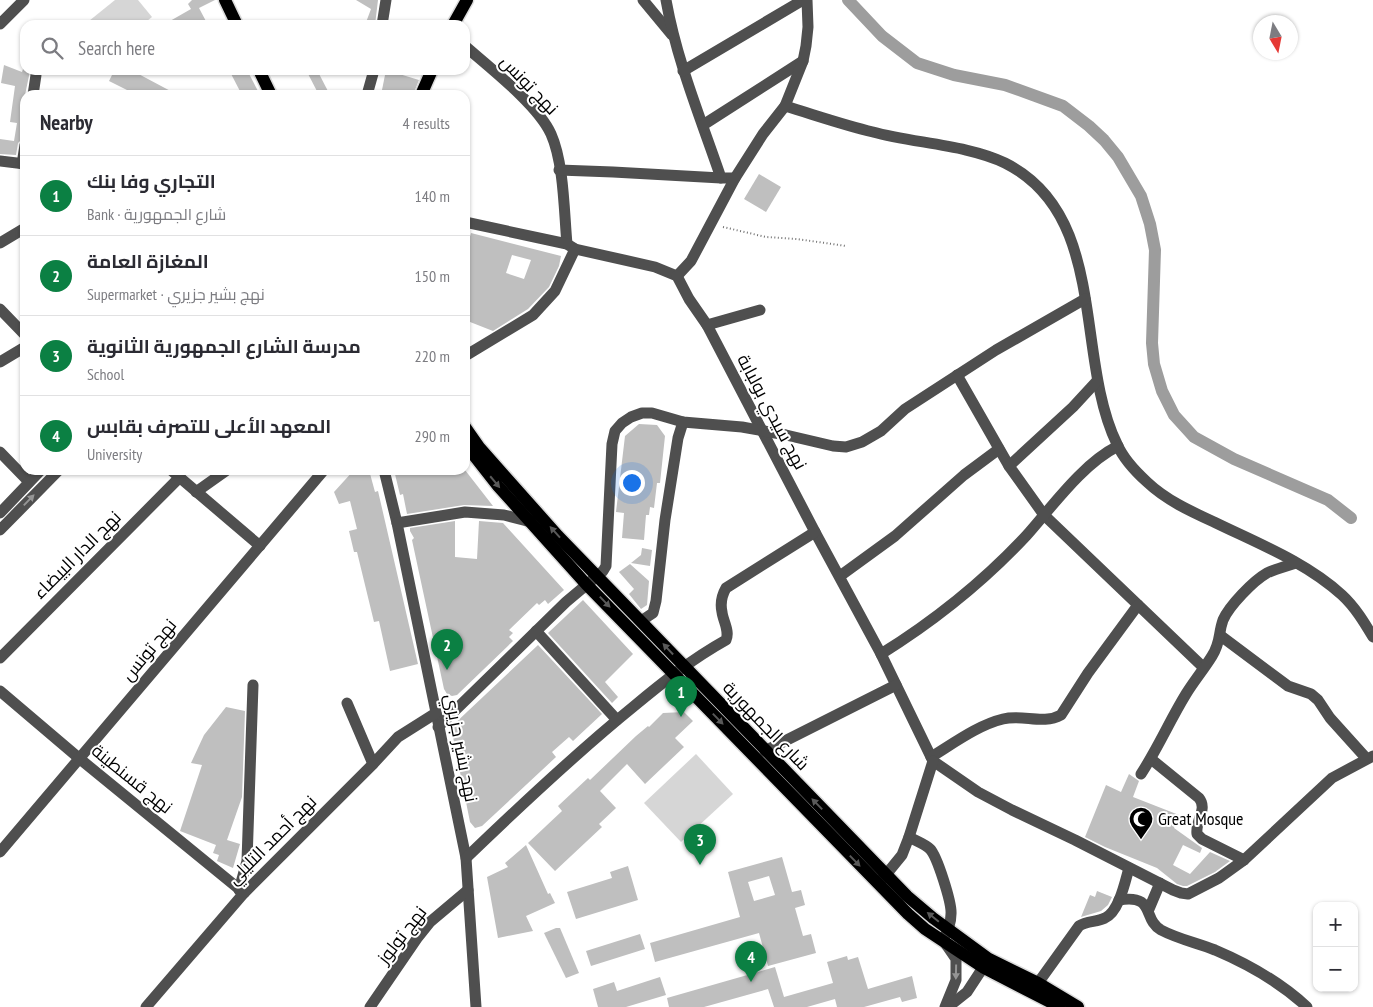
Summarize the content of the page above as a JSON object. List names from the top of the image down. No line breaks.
{"streets":{"main road":["شارع الجمهورية"],"street":["نهج تونس","نهج سيدي بولبابة","نهج الدار البيضاء","نهج بشير جزيري","نهج قسنطينة","نهج أحمد التليلي","نهج تولوز"]},"crossings":[["نهج تونس","نهج قسنطينة"],["نهج بشير جزيري","نهج أحمد التليلي"],["نهج بشير جزيري","نهج تولوز"],["نهج قسنطينة","نهج أحمد التليلي"]],"places":{"mosque":["Great Mosque"]},"north":"bottom","page":{"search":"Search here","heading":["Nearby","4 results"],"list":[{"mark":"1","name":"التجاري وفا بنك","note":"Bank · شارع الجمهورية","value":"140 m"},{"mark":"2","name":"المغازة العامة","note":"Supermarket · نهج بشير جزيري","value":"150 m"},{"mark":"3","name":"مدرسة الشارع الجمهورية الثانوية","note":"School","value":"220 m"},{"mark":"4","name":"المعهد الأعلى للتصرف بقابس","note":"University","value":"290 m"}],"pins":["2","1","3","4"],"map_buttons":["+","−"]}}
